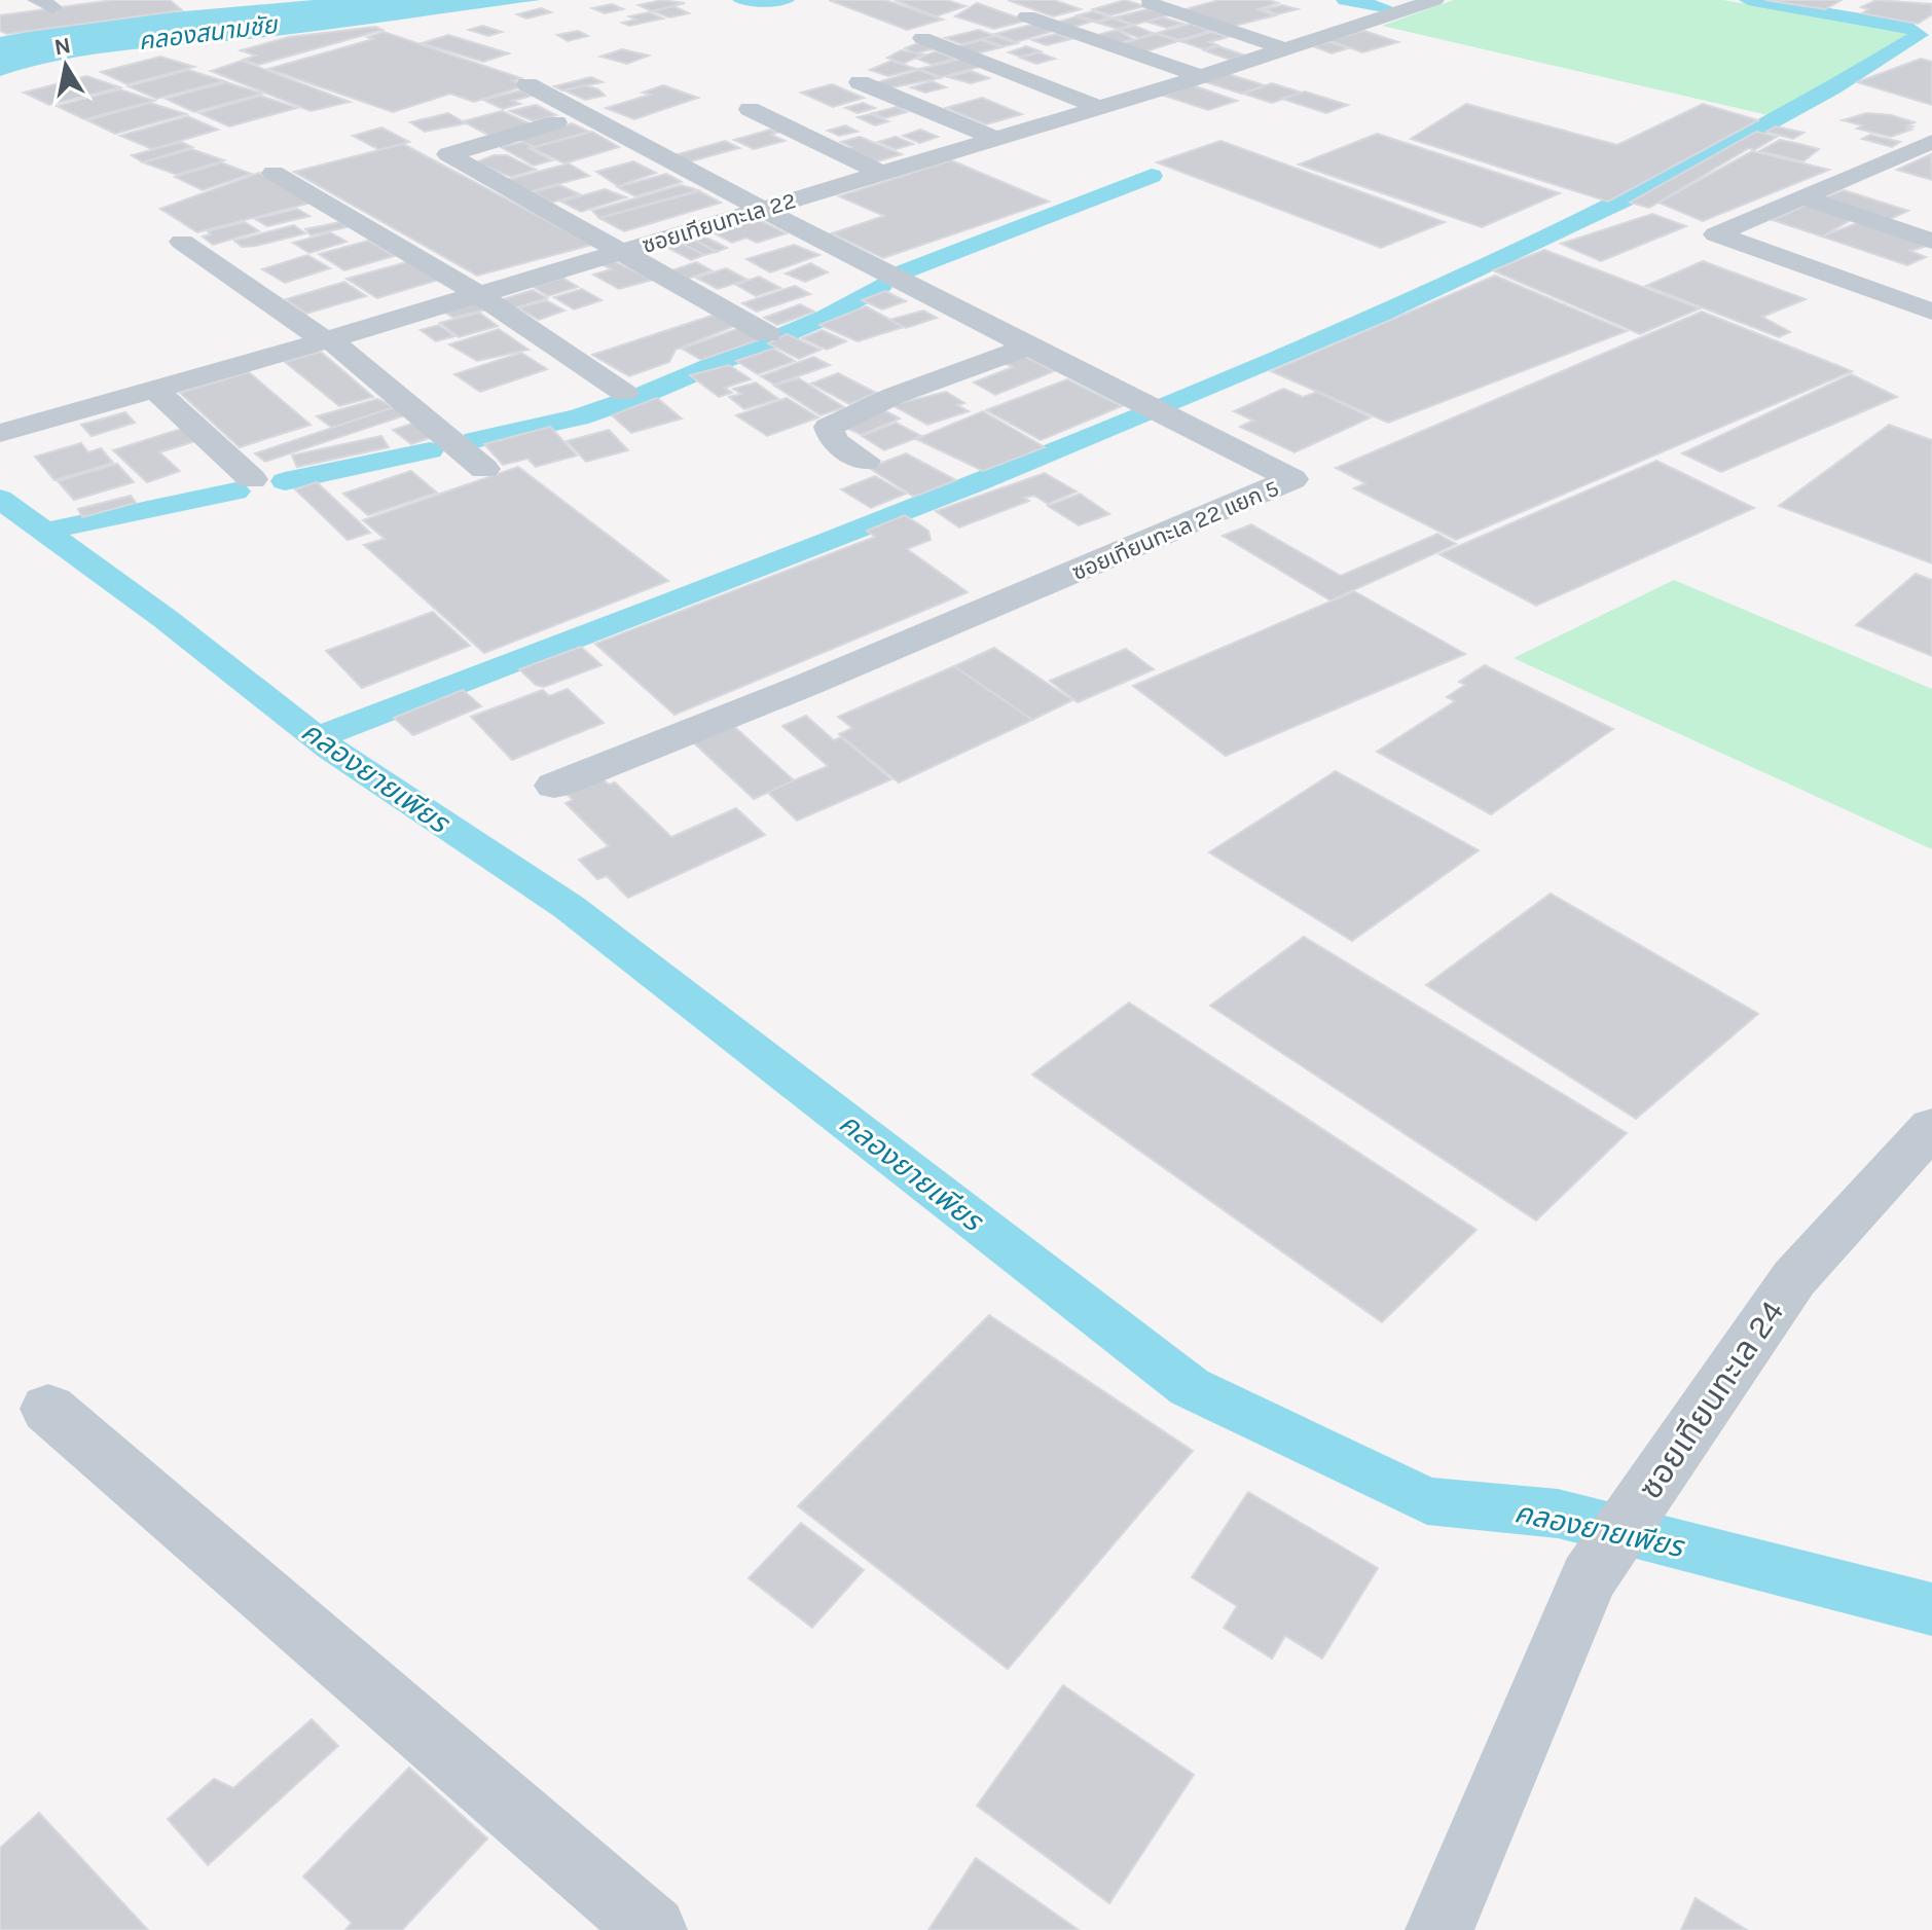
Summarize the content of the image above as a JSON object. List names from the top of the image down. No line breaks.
{"streets":{"street":["ซอยเทียนทะเล 22","ซอยเทียนทะเล 22 แยก 5","ซอยเทียนทะเล 24"]},"crossings":[["ซอยเทียนทะเล 22","ซอยเทียนทะเล 22 แยก 5"]],"water":["คลองสนามชัย","คลองยายเพียร"],"north":"top"}
